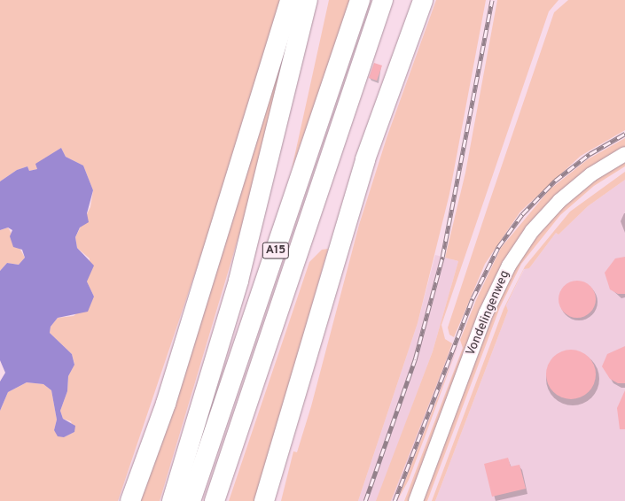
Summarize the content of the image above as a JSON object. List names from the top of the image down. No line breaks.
{"streets":{"highway":["A15"],"street":["Vondelingenweg"]}}
